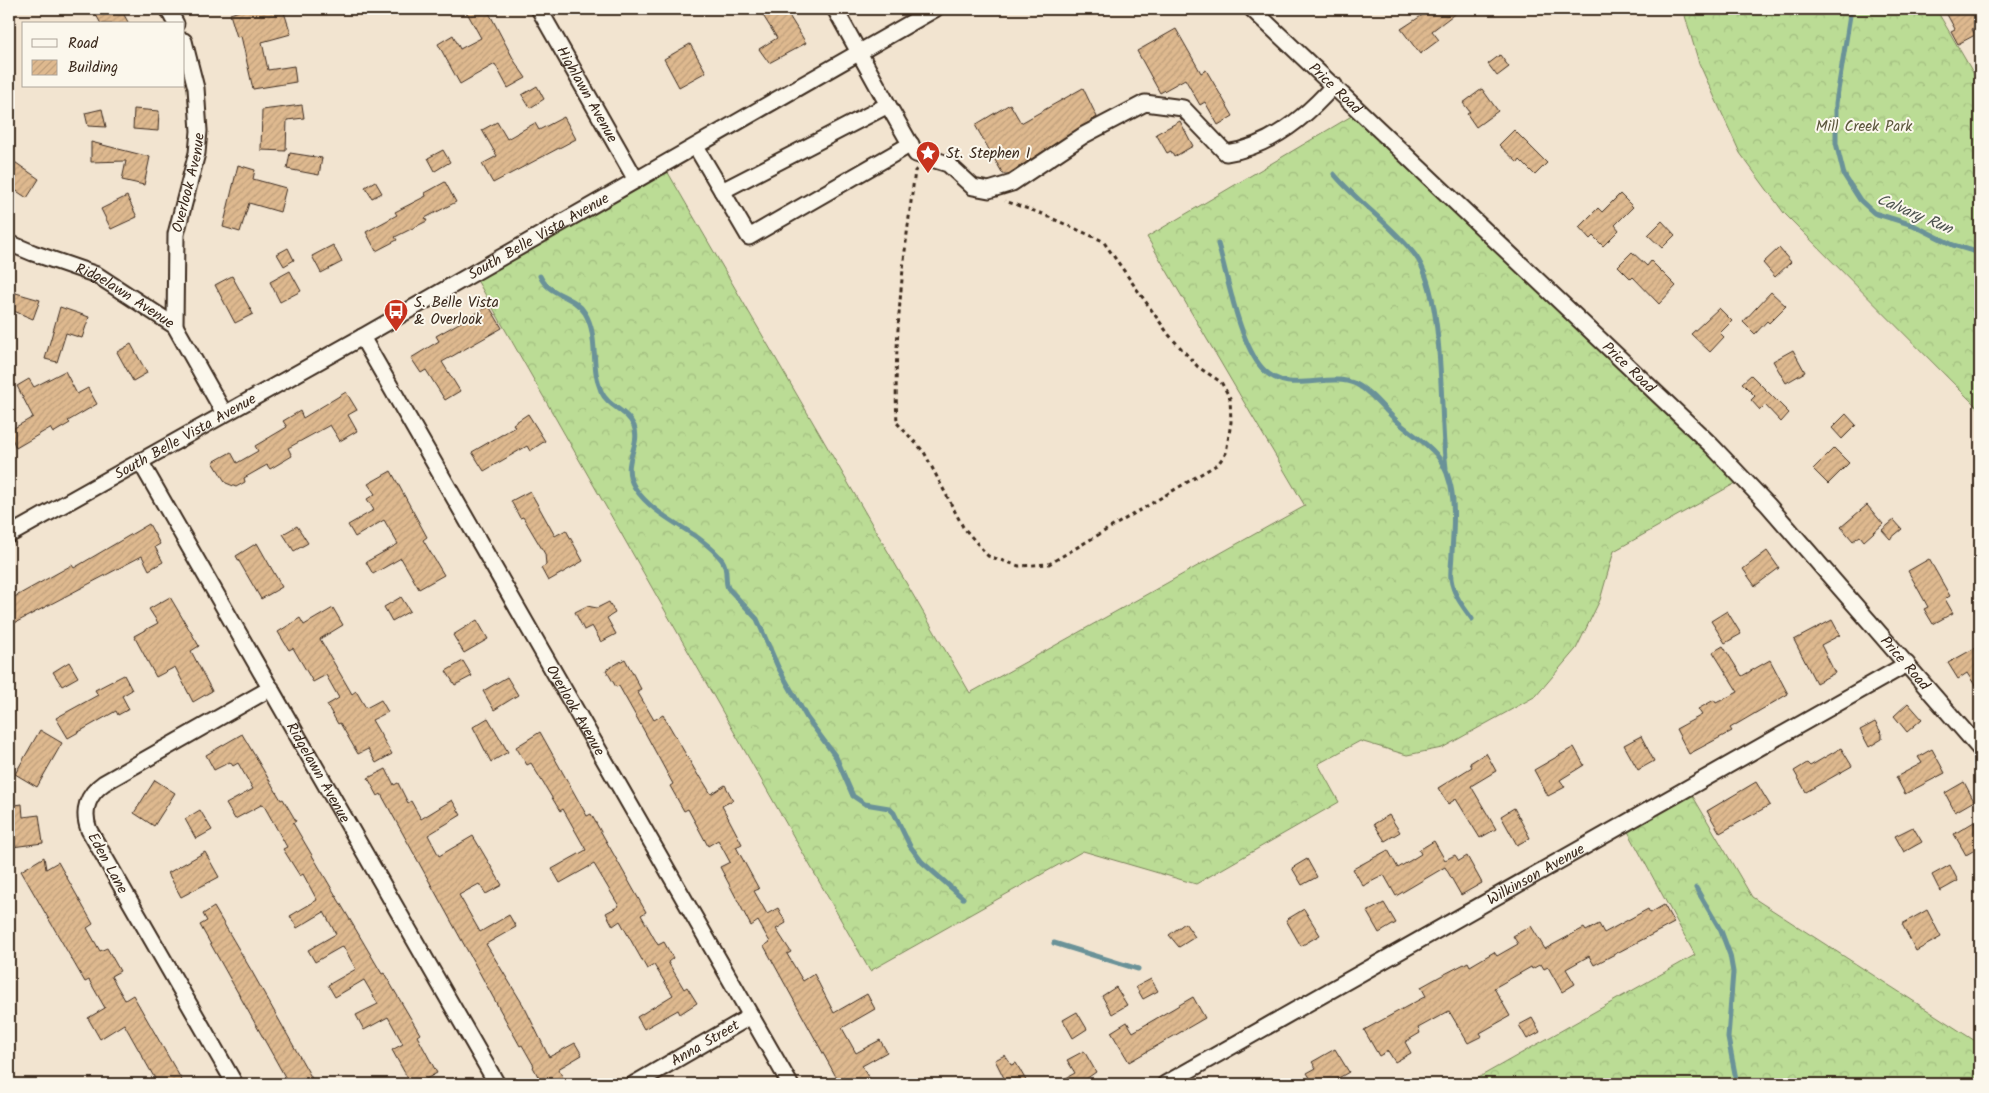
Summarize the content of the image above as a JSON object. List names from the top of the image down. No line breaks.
{"streets":{"street":["Price Road","Highlawn Avenue","Overlook Avenue","South Belle Vista Avenue","Ridgelawn Avenue","Eden Lane","Wilkinson Avenue","Anna Street"]},"crossings":[["Price Road","Wilkinson Avenue"],["Highlawn Avenue","South Belle Vista Avenue"],["Overlook Avenue","South Belle Vista Avenue"],["Overlook Avenue","Ridgelawn Avenue"],["Overlook Avenue","Anna Street"],["South Belle Vista Avenue","Ridgelawn Avenue"],["Ridgelawn Avenue","Eden Lane"]],"water":["Calvary Run"],"parks":["Mill Creek Park"],"places":{"place":["St. Stephen I"],"bus stop":["S. Belle Vista & Overlook"]},"legend":["Road","Building"]}
